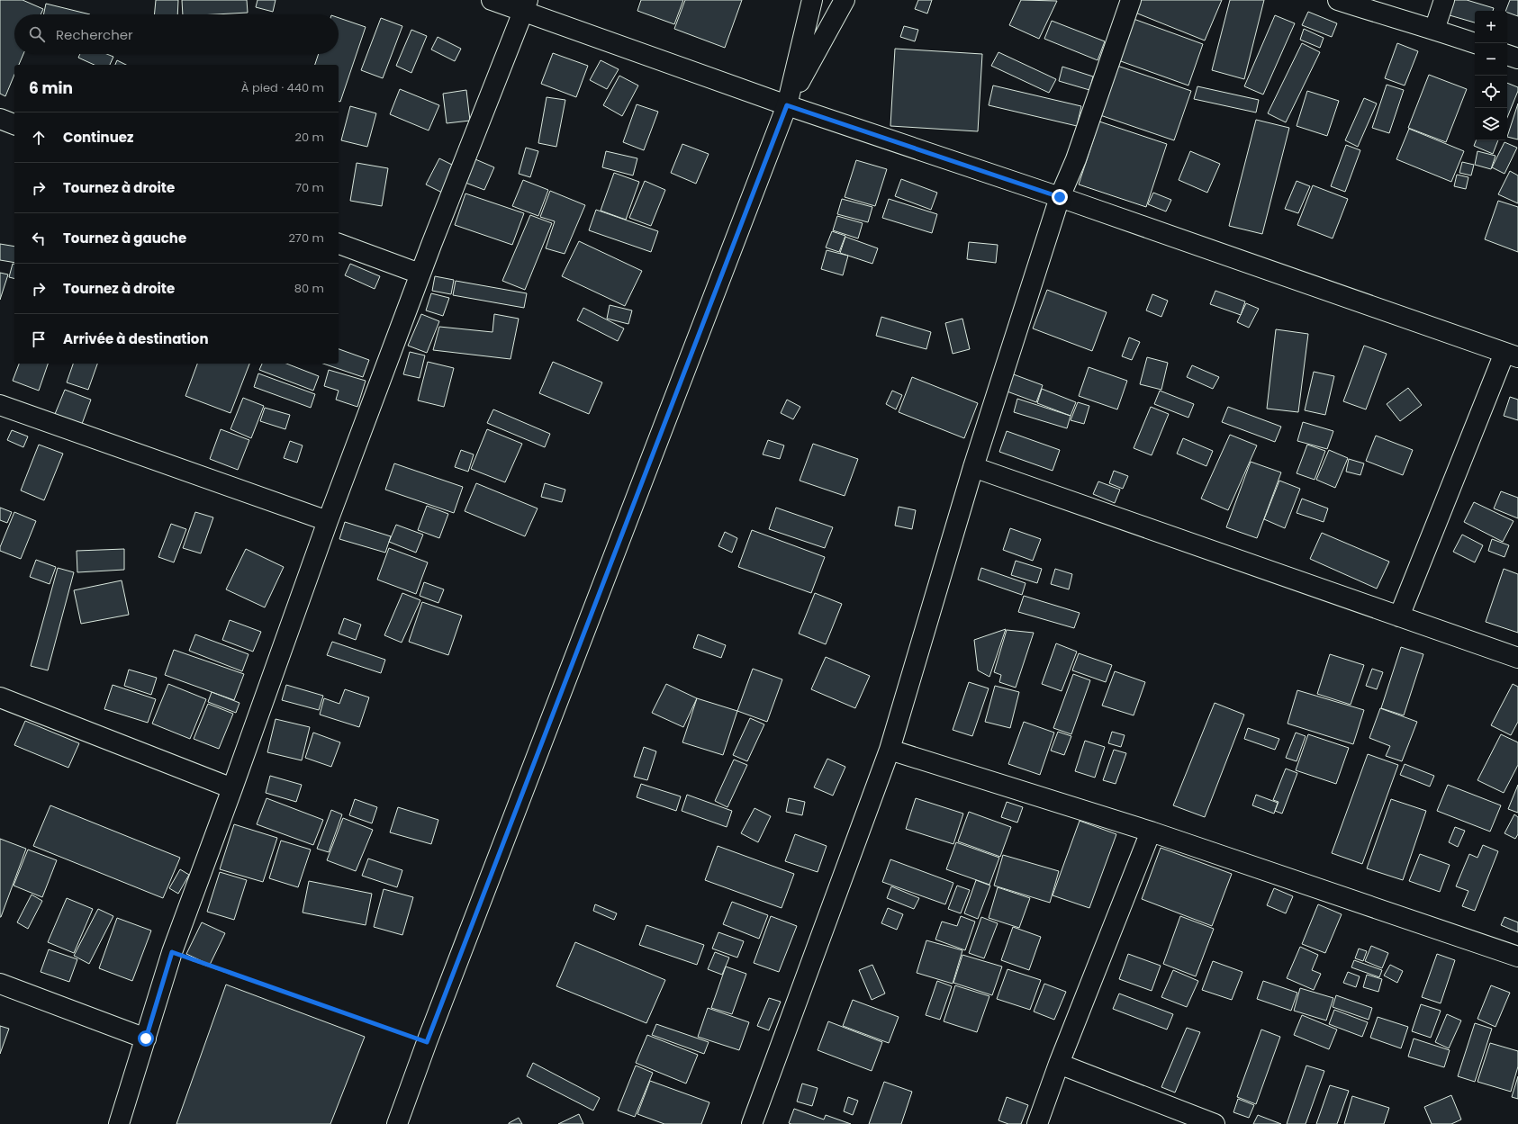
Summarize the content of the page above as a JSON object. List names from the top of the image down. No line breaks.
{"page":{"map_buttons":["+","−"],"search":"Rechercher","heading":["6 min","À pied · 440 m"],"list":[["Continuez","20 m"],["Tournez à droite","70 m"],["Tournez à gauche","270 m"],["Tournez à droite","80 m"],"Arrivée à destination"]}}
